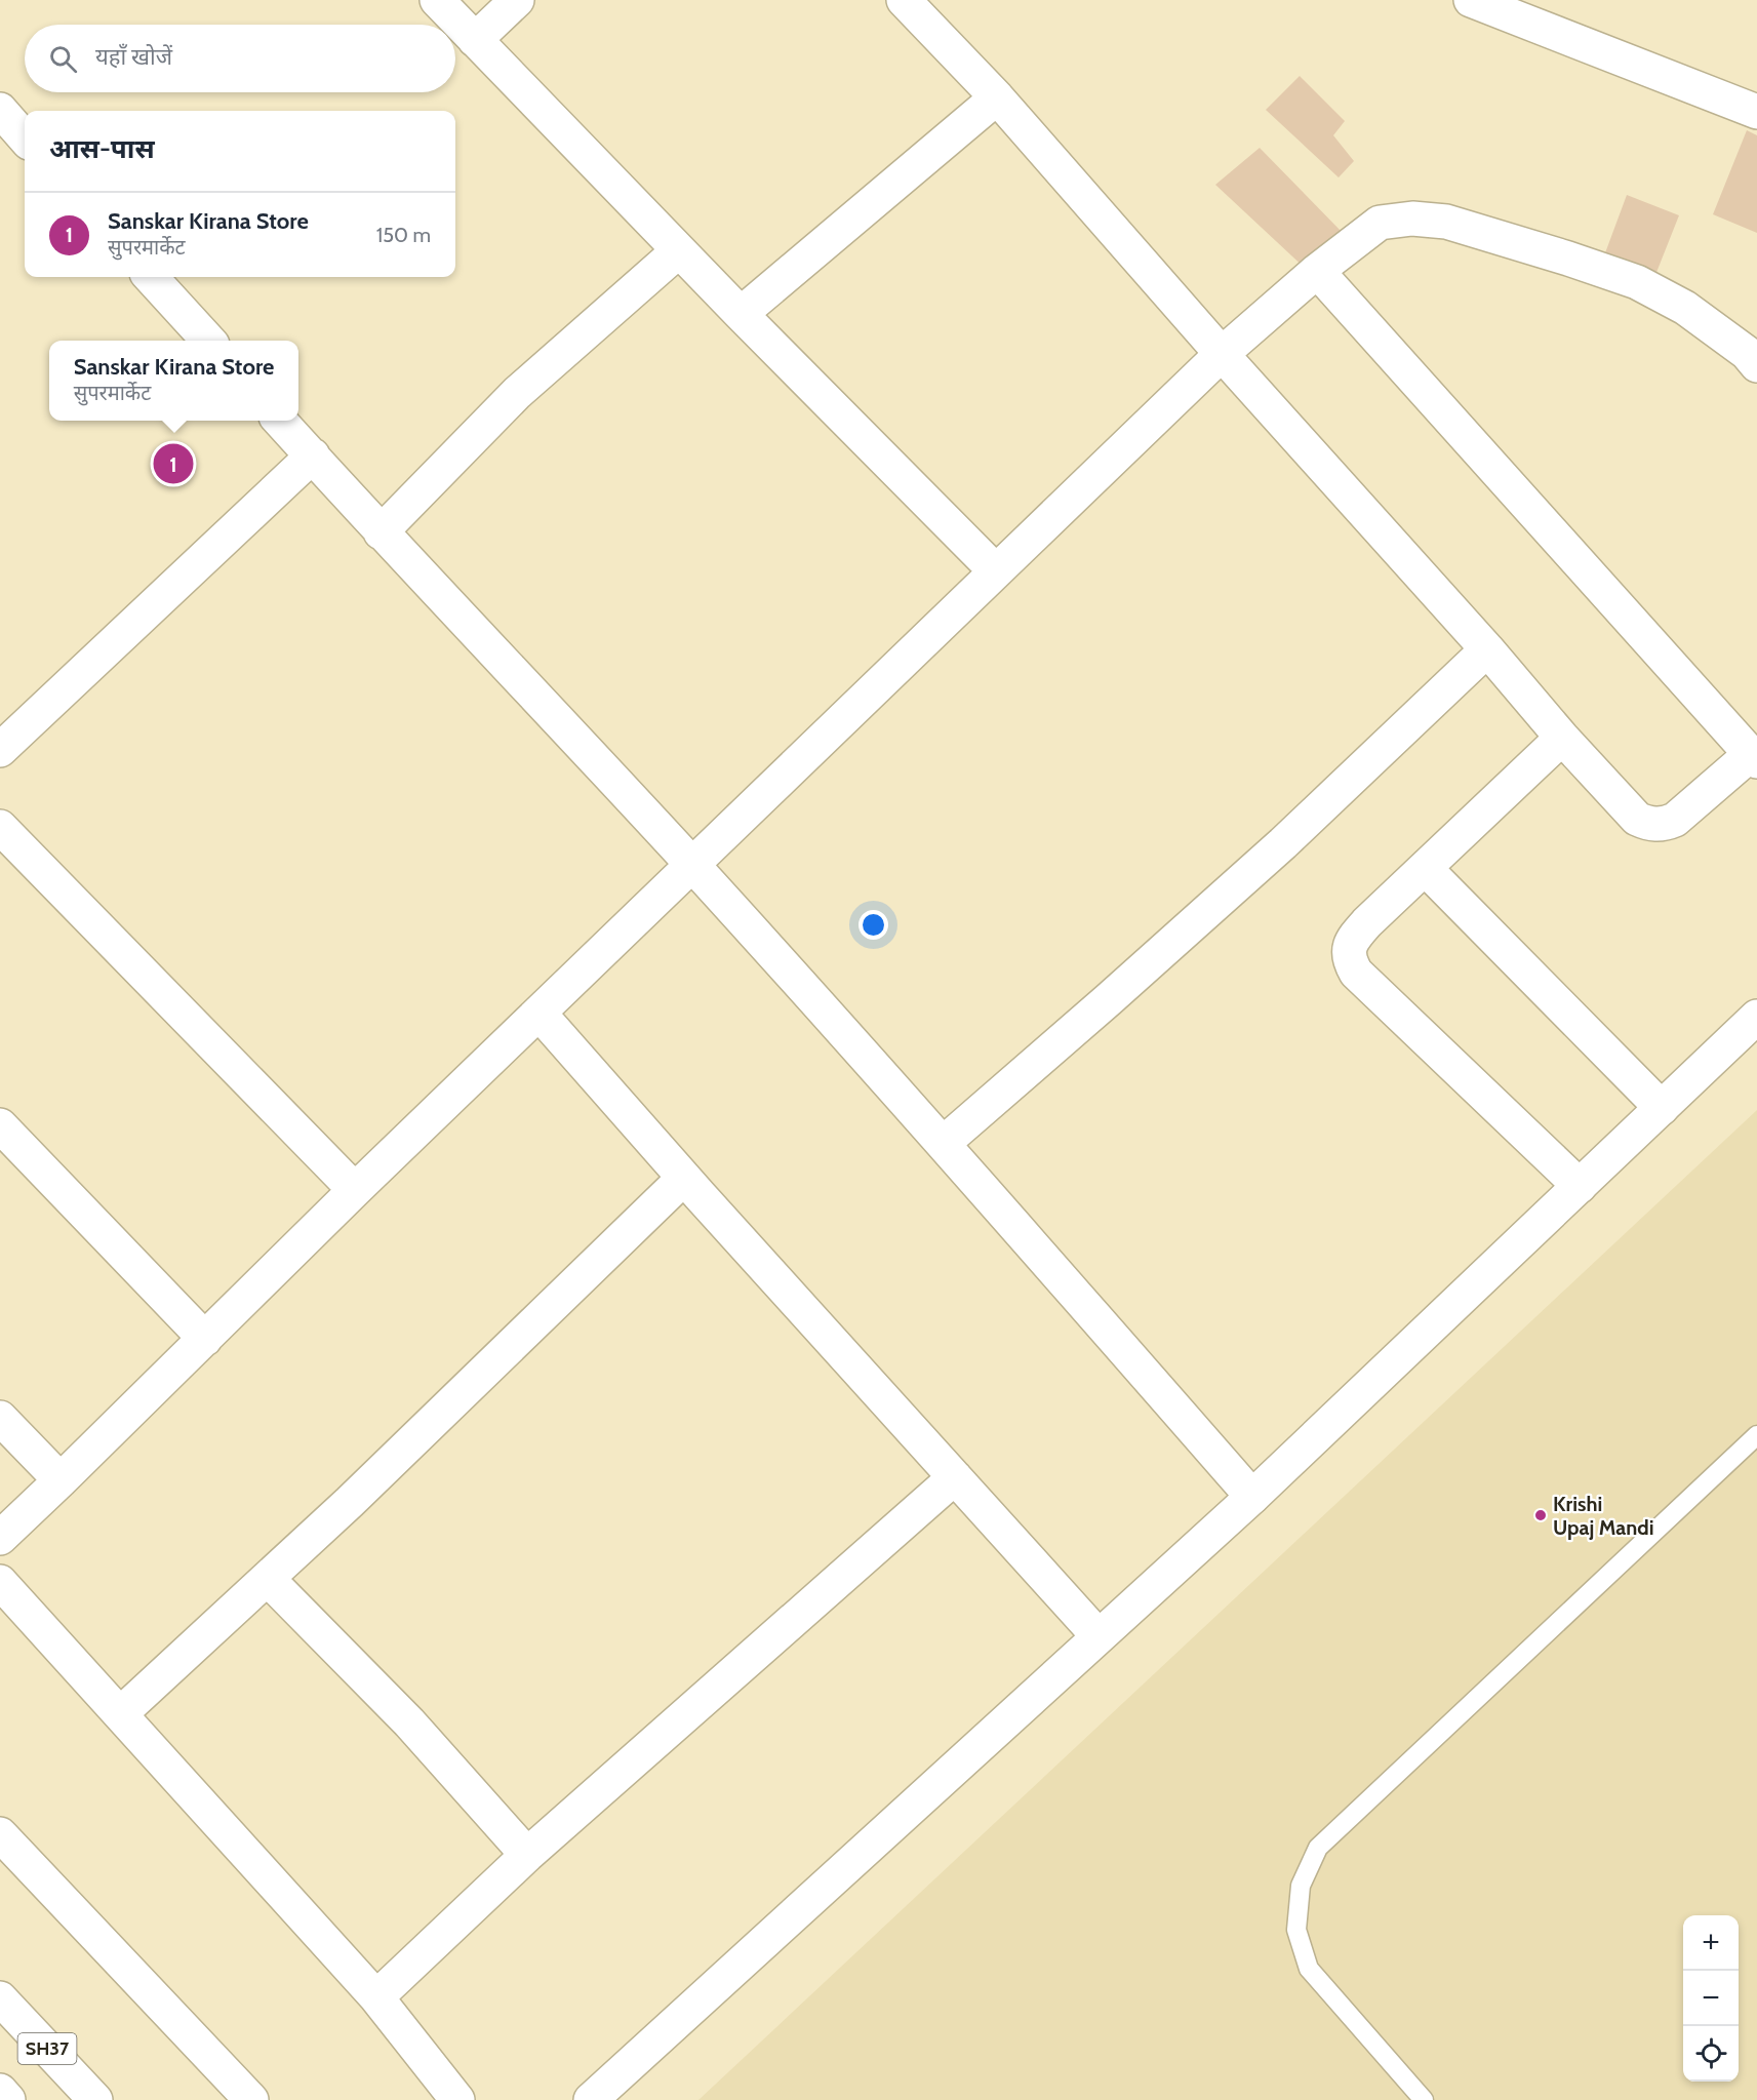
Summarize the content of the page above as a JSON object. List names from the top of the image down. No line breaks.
{"streets":{"street":["SH37"]},"places":["Krishi Upaj Mandi"],"page":{"search":"यहाँ खोजें","heading":"आस-पास","list":[{"mark":"1","name":"Sanskar Kirana Store","note":"सुपरमार्केट","value":"150 m"}],"popup":["Sanskar Kirana Store","सुपरमार्केट"],"pins":"1","map_buttons":["+","−"]}}
